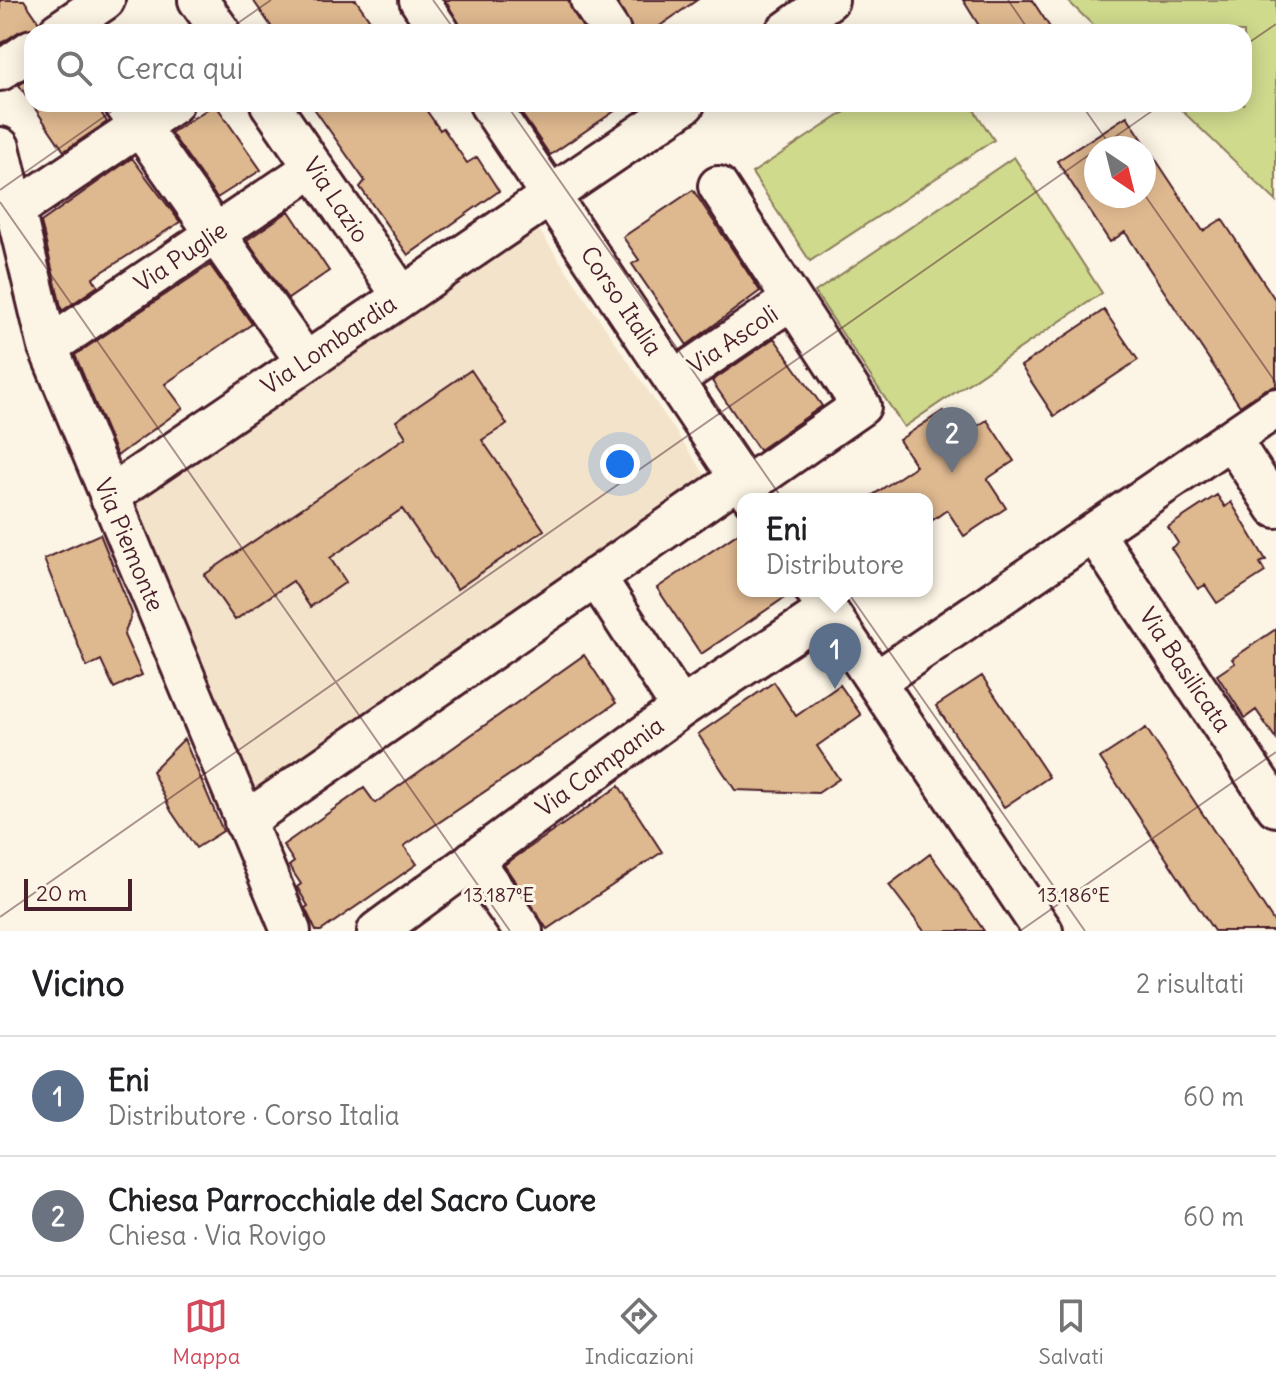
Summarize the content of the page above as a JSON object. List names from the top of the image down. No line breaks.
{"streets":{"street":["Via Lazio","Via Puglie","Corso Italia","Via Ascoli","Via Lombardia","Via Piemonte","Via Basilicata","Via Campania"]},"crossings":[["Via Lazio","Via Puglie"],["Via Lazio","Via Lombardia"],["Via Puglie","Via Piemonte"],["Corso Italia","Via Ascoli"],["Corso Italia","Via Lombardia"],["Via Lombardia","Via Piemonte"]],"scale_bar":"20 m","north":"bottom right","page":{"search":"Cerca qui","pins":["2","1"],"popup":["Eni","Distributore"],"scale":"20 m","heading":["Vicino","2 risultati"],"list":[{"mark":"1","name":"Eni","note":"Distributore · Corso Italia","value":"60 m"},{"mark":"2","name":"Chiesa Parrocchiale del Sacro Cuore","note":"Chiesa · Via Rovigo","value":"60 m"}],"nav":["Mappa","Indicazioni","Salvati"]},"coordinates":["13.187°E","13.186°E"]}
